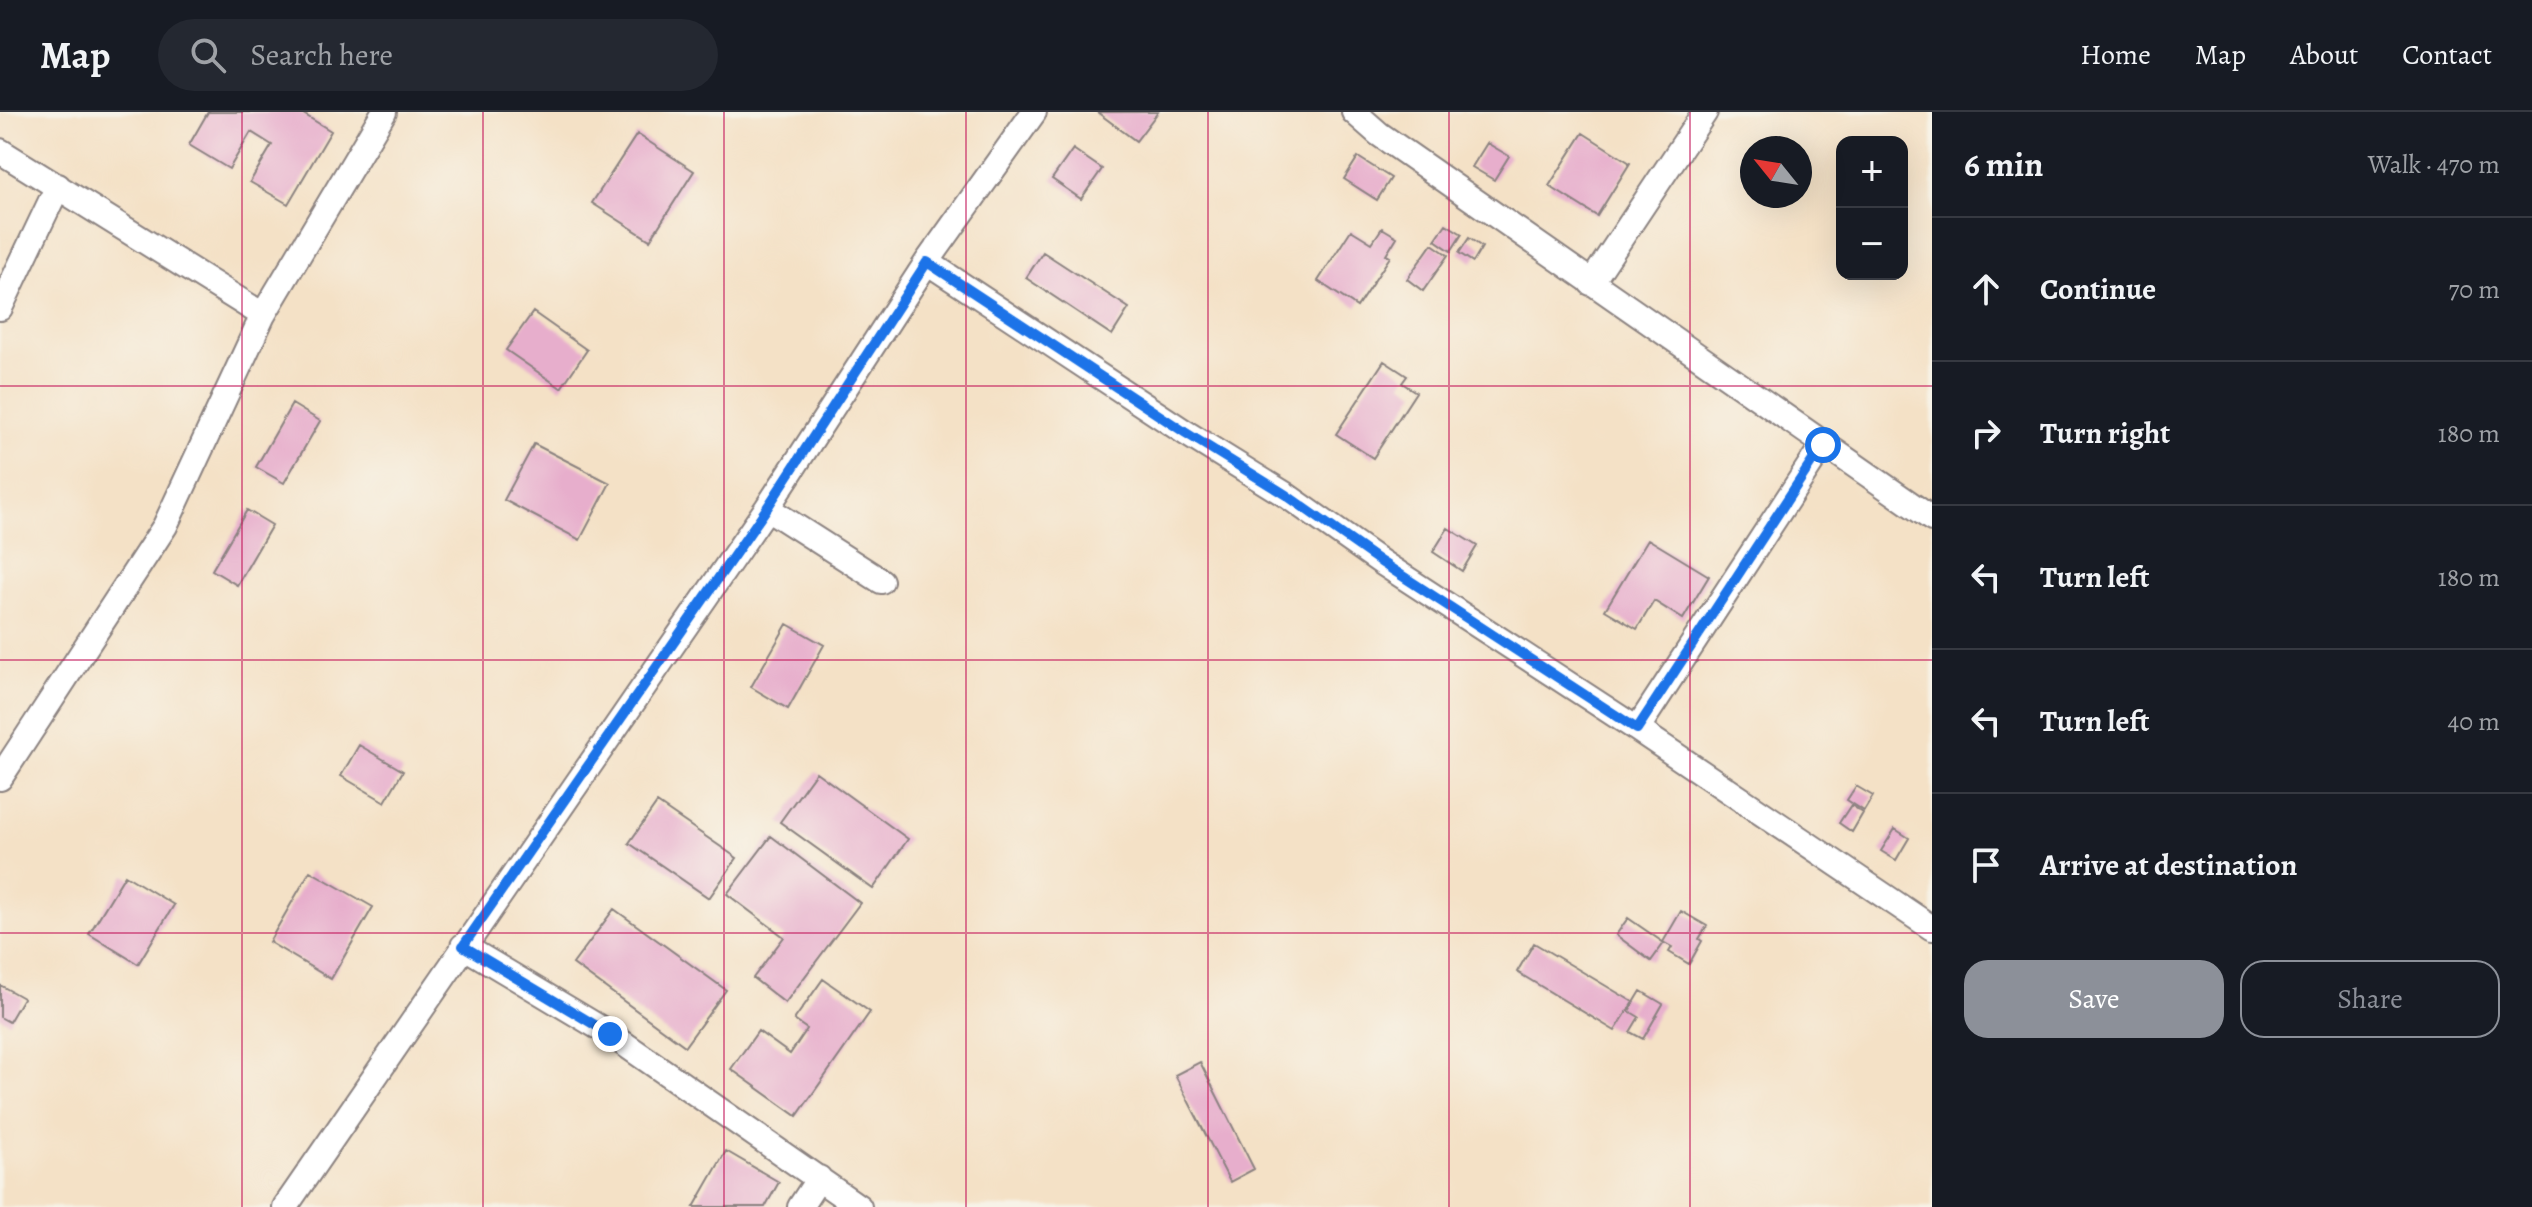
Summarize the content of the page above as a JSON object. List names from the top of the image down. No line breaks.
{"north":"top left","page":{"header":"Map","search":"Search here","nav":["Home","Map","About","Contact"],"heading":["6 min","Walk · 470 m"],"map_buttons":["+","−"],"list":[["Continue","70 m"],["Turn right","180 m"],["Turn left","180 m"],["Turn left","40 m"],"Arrive at destination"],"buttons":["Save","Share"]}}
